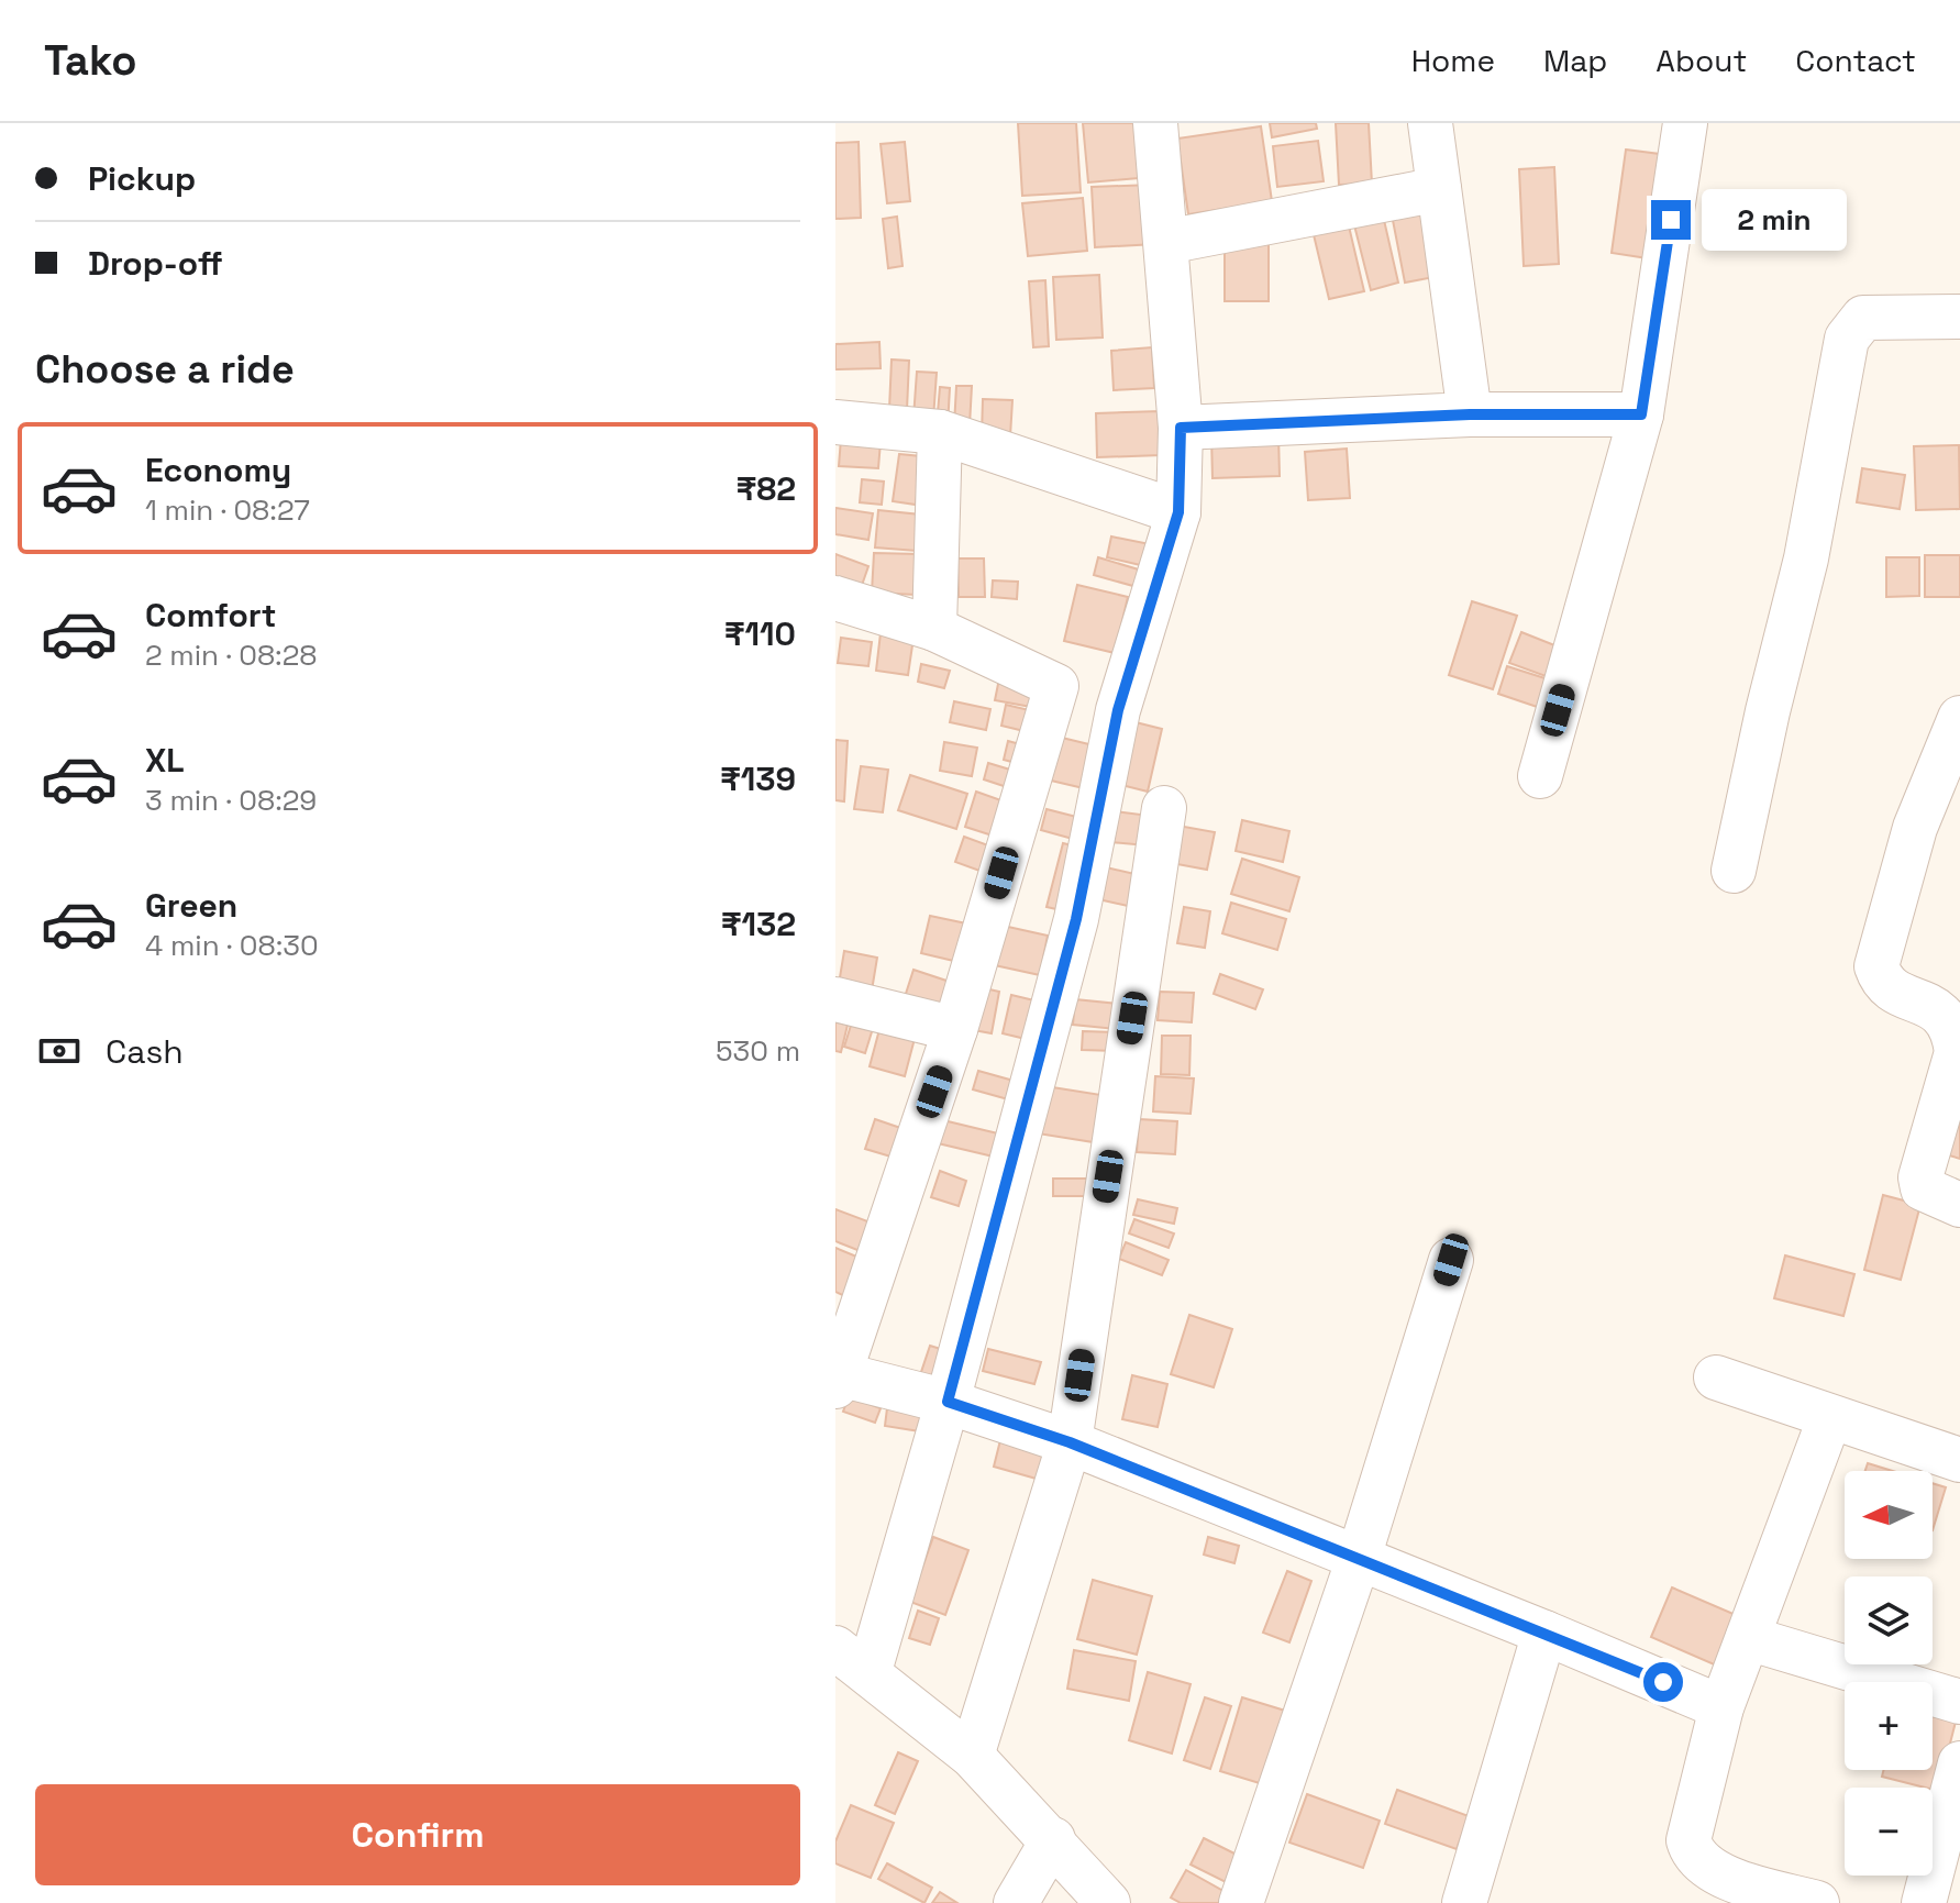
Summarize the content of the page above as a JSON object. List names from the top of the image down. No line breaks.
{"north":"left","page":{"header":"Tako","nav":["Home","Map","About","Contact"],"banner":["Pickup","Drop-off"],"bubble":"2 min","heading":"Choose a ride","list":[{"name":"Economy","note":"1 min · 08:27","value":"₹82"},{"name":"Comfort","note":"2 min · 08:28","value":"₹110"},{"name":"XL","note":"3 min · 08:29","value":"₹139"},{"name":"Green","note":"4 min · 08:30","value":"₹132"}],"pay":["Cash","530 m"],"map_buttons":["+","−"],"buttons":"Confirm"}}
